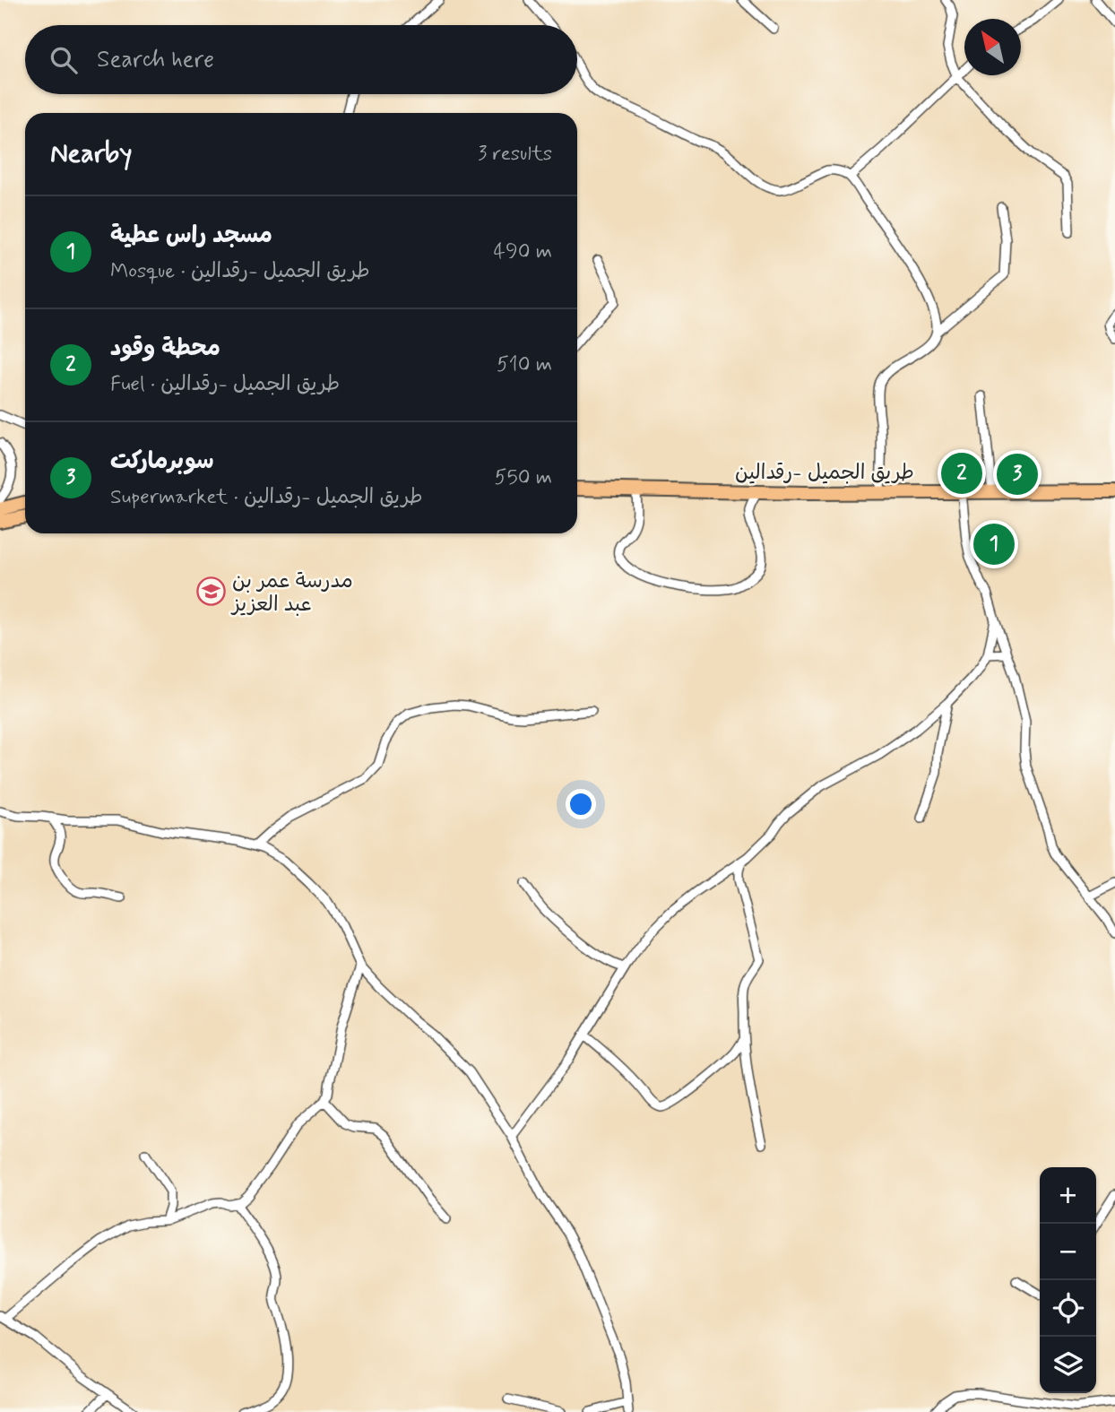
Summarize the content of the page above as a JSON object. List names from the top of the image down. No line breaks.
{"streets":{"main road":["طريق الجميل -رقدالين"]},"places":{"school or university":["مدرسة عمر بن عبد العزيز"]},"north":"top left","page":{"search":"Search here","heading":["Nearby","3 results"],"list":[{"mark":"1","name":"مسجد راس عطية","note":"Mosque · طريق الجميل -رقدالين","value":"490 m"},{"mark":"2","name":"محطة وقود","note":"Fuel · طريق الجميل -رقدالين","value":"510 m"},{"mark":"3","name":"سوبرماركت","note":"Supermarket · طريق الجميل -رقدالين","value":"550 m"}],"pins":["2","3","1"],"map_buttons":["+","−"]}}
